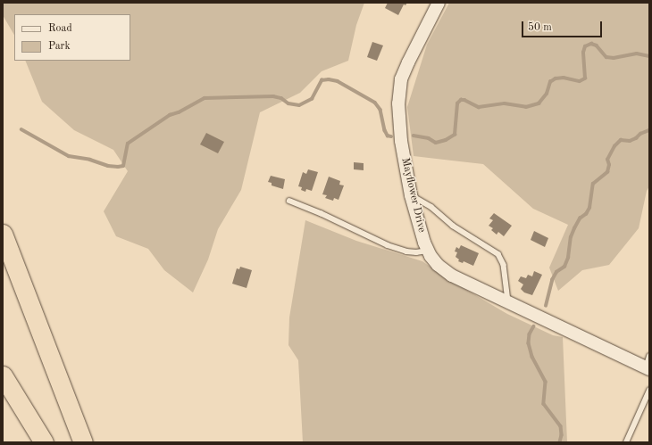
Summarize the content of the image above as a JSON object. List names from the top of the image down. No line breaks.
{"streets":{"street":["Mayflower Drive"]},"legend":["Road","Park"],"scale_bar":"50 m"}
